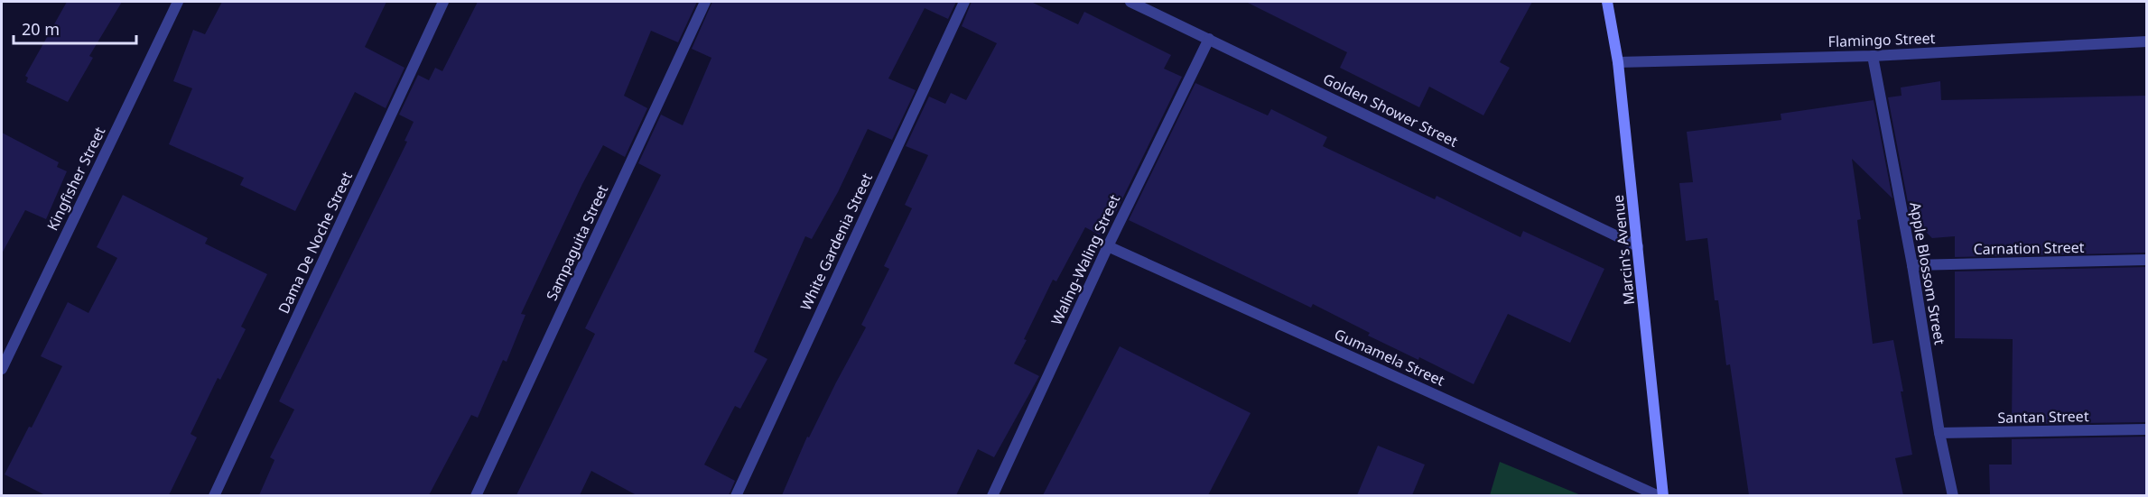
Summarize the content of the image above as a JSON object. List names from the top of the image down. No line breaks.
{"streets":{"main road":["Marcin's Avenue"],"street":["Flamingo Street","Golden Shower Street","Kingfisher Street","White Gardenia Street","Dama De Noche Street","Sampaguita Street","Carnation Street","Waling-Waling Street","Apple Blossom Street","Gumamela Street","Santan Street"]},"crossings":[["Flamingo Street","Marcin's Avenue"],["Flamingo Street","Apple Blossom Street"],["Golden Shower Street","Marcin's Avenue"],["Golden Shower Street","Waling-Waling Street"],["Carnation Street","Apple Blossom Street"],["Waling-Waling Street","Gumamela Street"],["Apple Blossom Street","Santan Street"]],"scale_bar":"20 m"}
